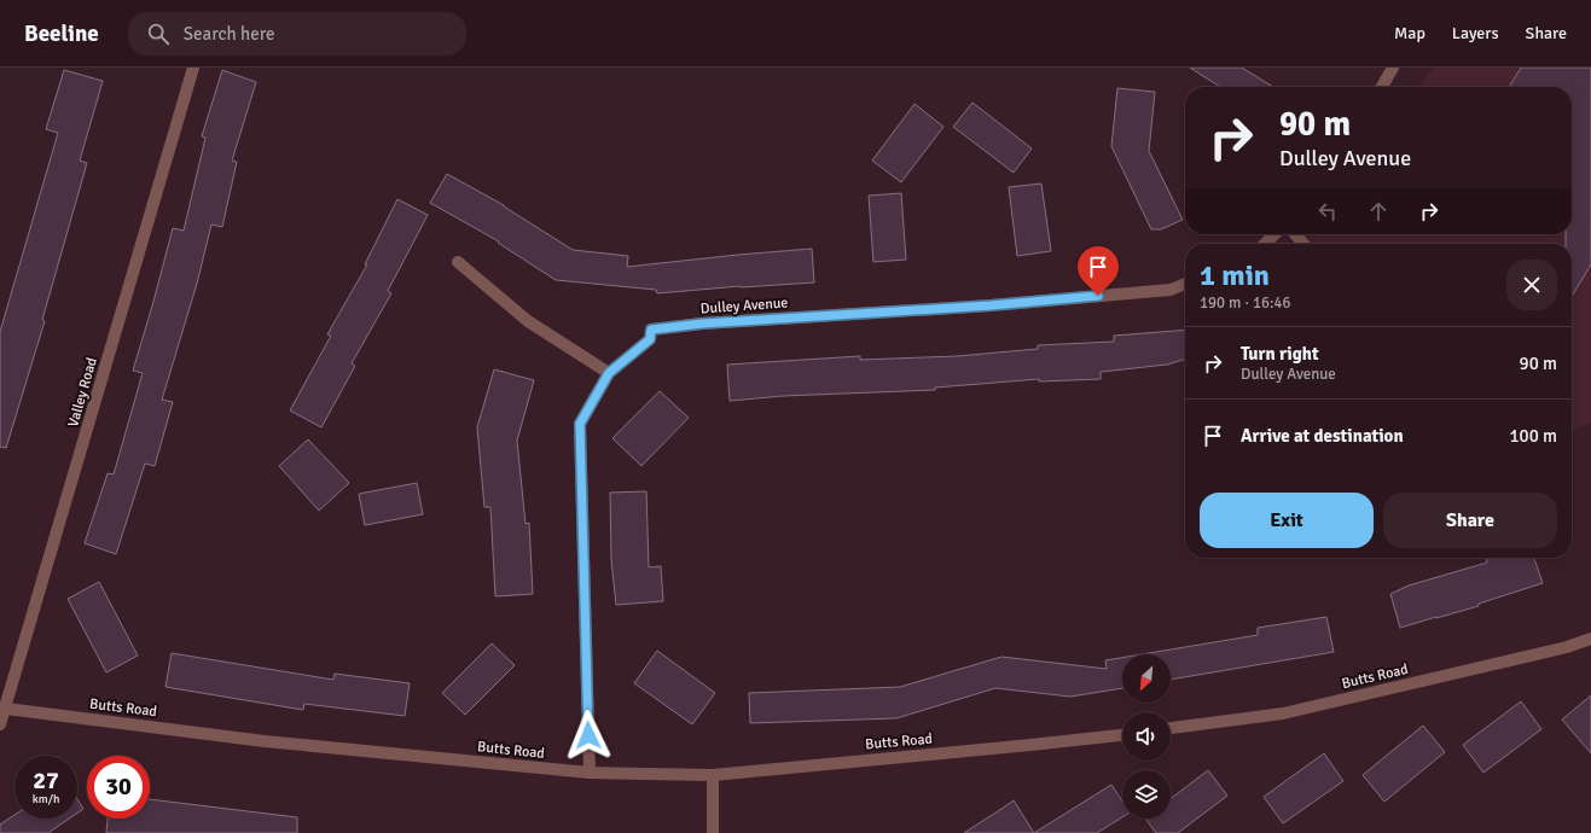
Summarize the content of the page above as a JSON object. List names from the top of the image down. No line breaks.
{"streets":{"street":["Dulley Avenue","Valley Road","Butts Road"]},"crossings":[["Dulley Avenue","Butts Road"],["Valley Road","Butts Road"]],"north":"bottom left","page":{"header":"Beeline","search":"Search here","nav":["Map","Layers","Share"],"turn":["90 m","Dulley Avenue"],"heading":["1 min","190 m · 16:46"],"list":[{"name":"Turn right","note":"Dulley Avenue","value":"90 m"},{"name":"Arrive at destination","value":"100 m"}],"buttons":["Exit","Share"],"speed":"27 km/h","limit":"30"}}
